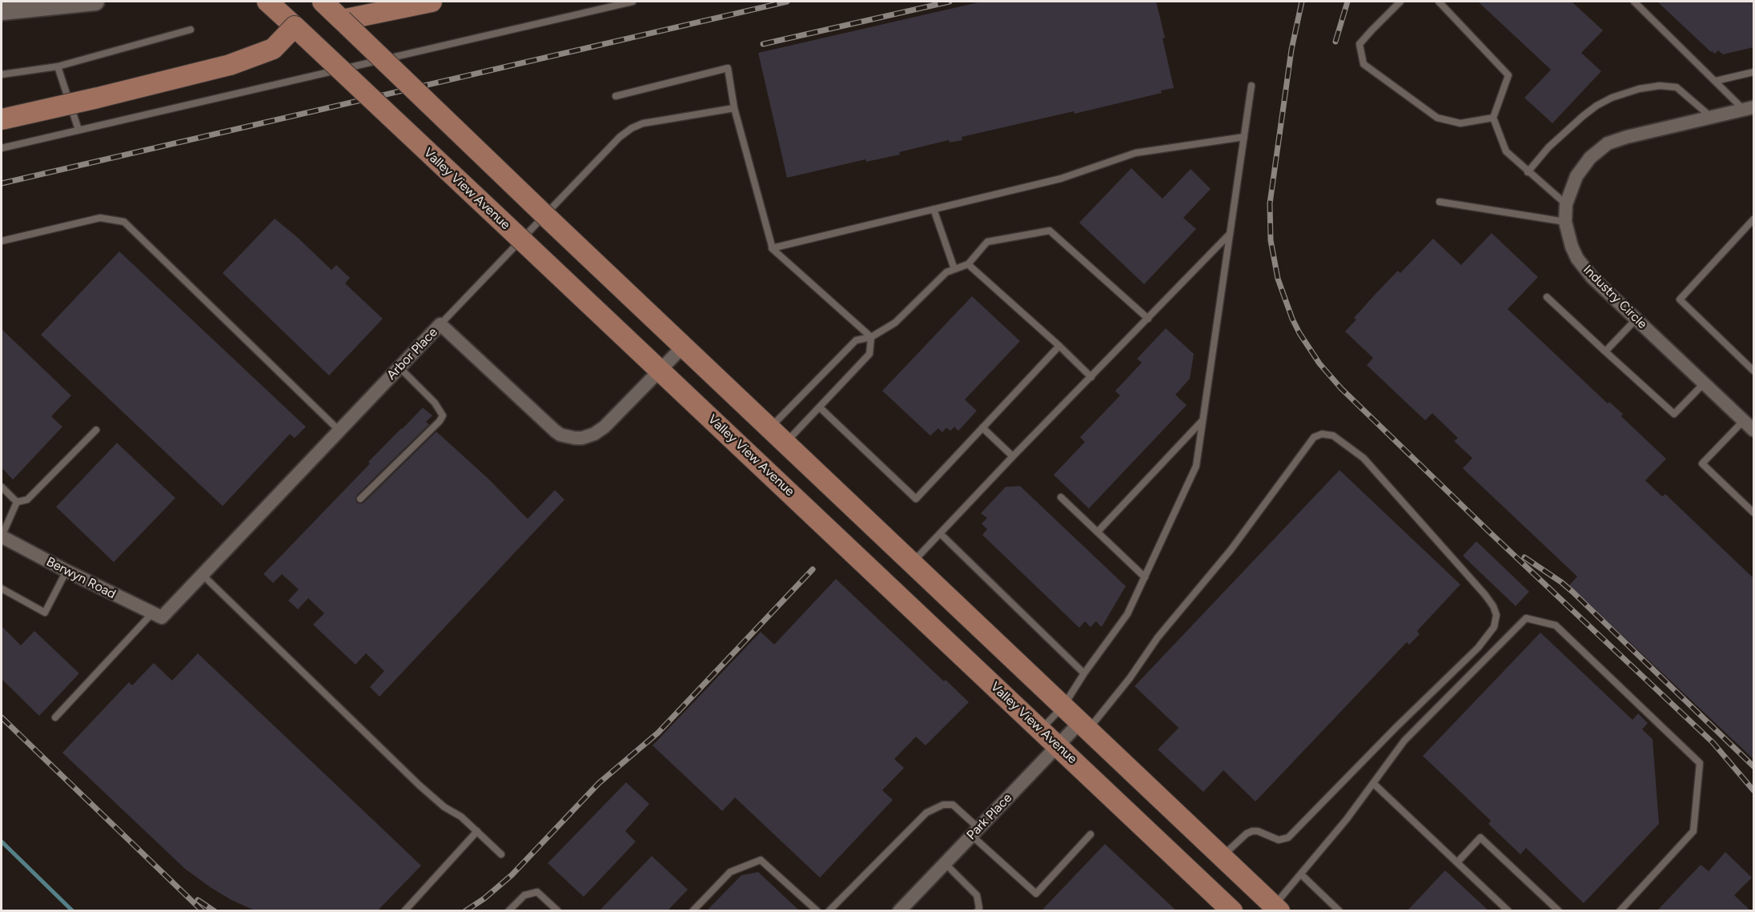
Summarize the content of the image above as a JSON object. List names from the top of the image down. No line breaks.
{"streets":{"main road":["Valley View Avenue"],"street":["Industry Circle","Arbor Place","Berwyn Road","Park Place"]},"crossings":[["Valley View Avenue","Arbor Place"],["Valley View Avenue","Park Place"],["Arbor Place","Berwyn Road"]]}
